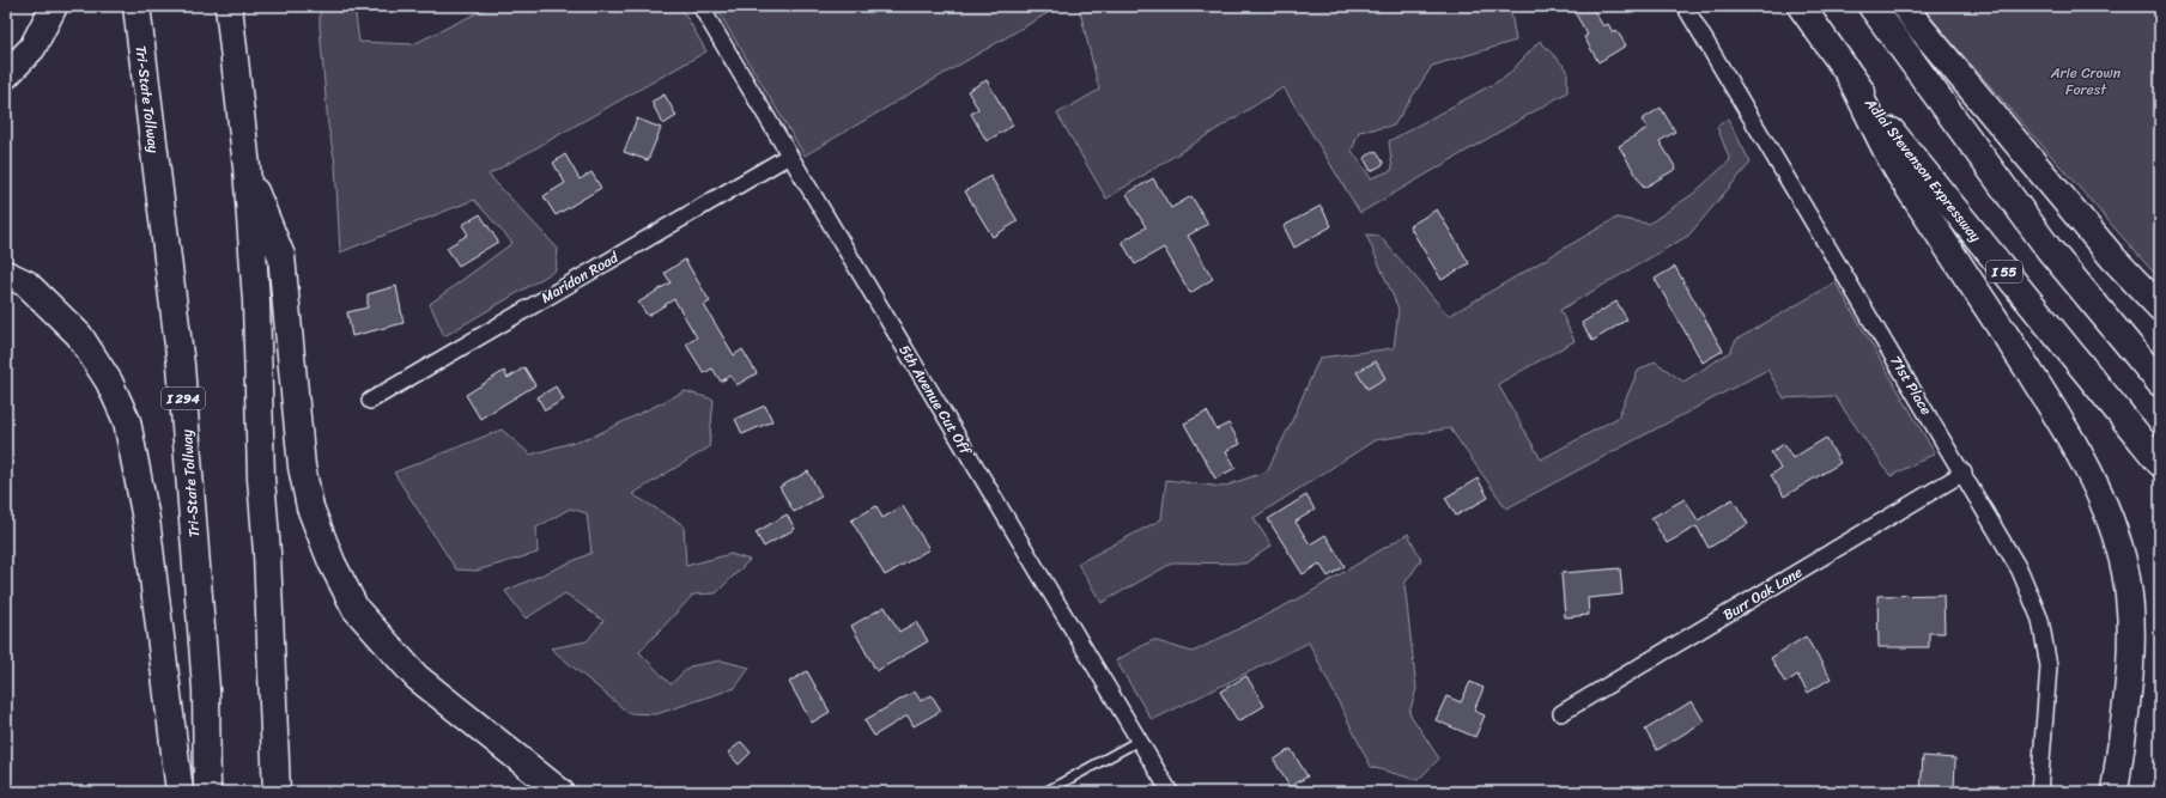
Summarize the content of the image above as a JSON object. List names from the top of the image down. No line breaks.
{"streets":{"highway":["Tri-State Tollway","Adlai Stevenson Expressway","I 55","I 294"],"street":["Maridon Road","71st Place","5th Avenue Cut Off","Burr Oak Lane"]},"crossings":[["Maridon Road","5th Avenue Cut Off"],["71st Place","Burr Oak Lane"]],"parks":["Arie Crown Forest"]}
